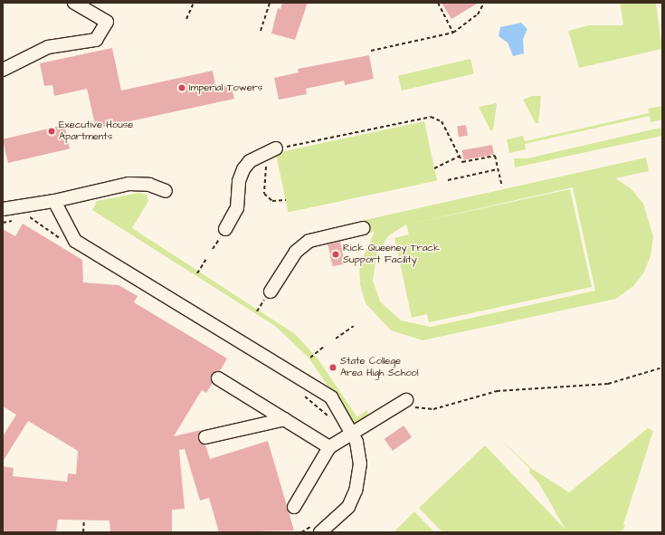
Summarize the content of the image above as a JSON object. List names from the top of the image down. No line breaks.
{"places":["Imperial Towers","Executive House Apartments","Rick Queeney Track Support Facility","State College Area High School"]}
